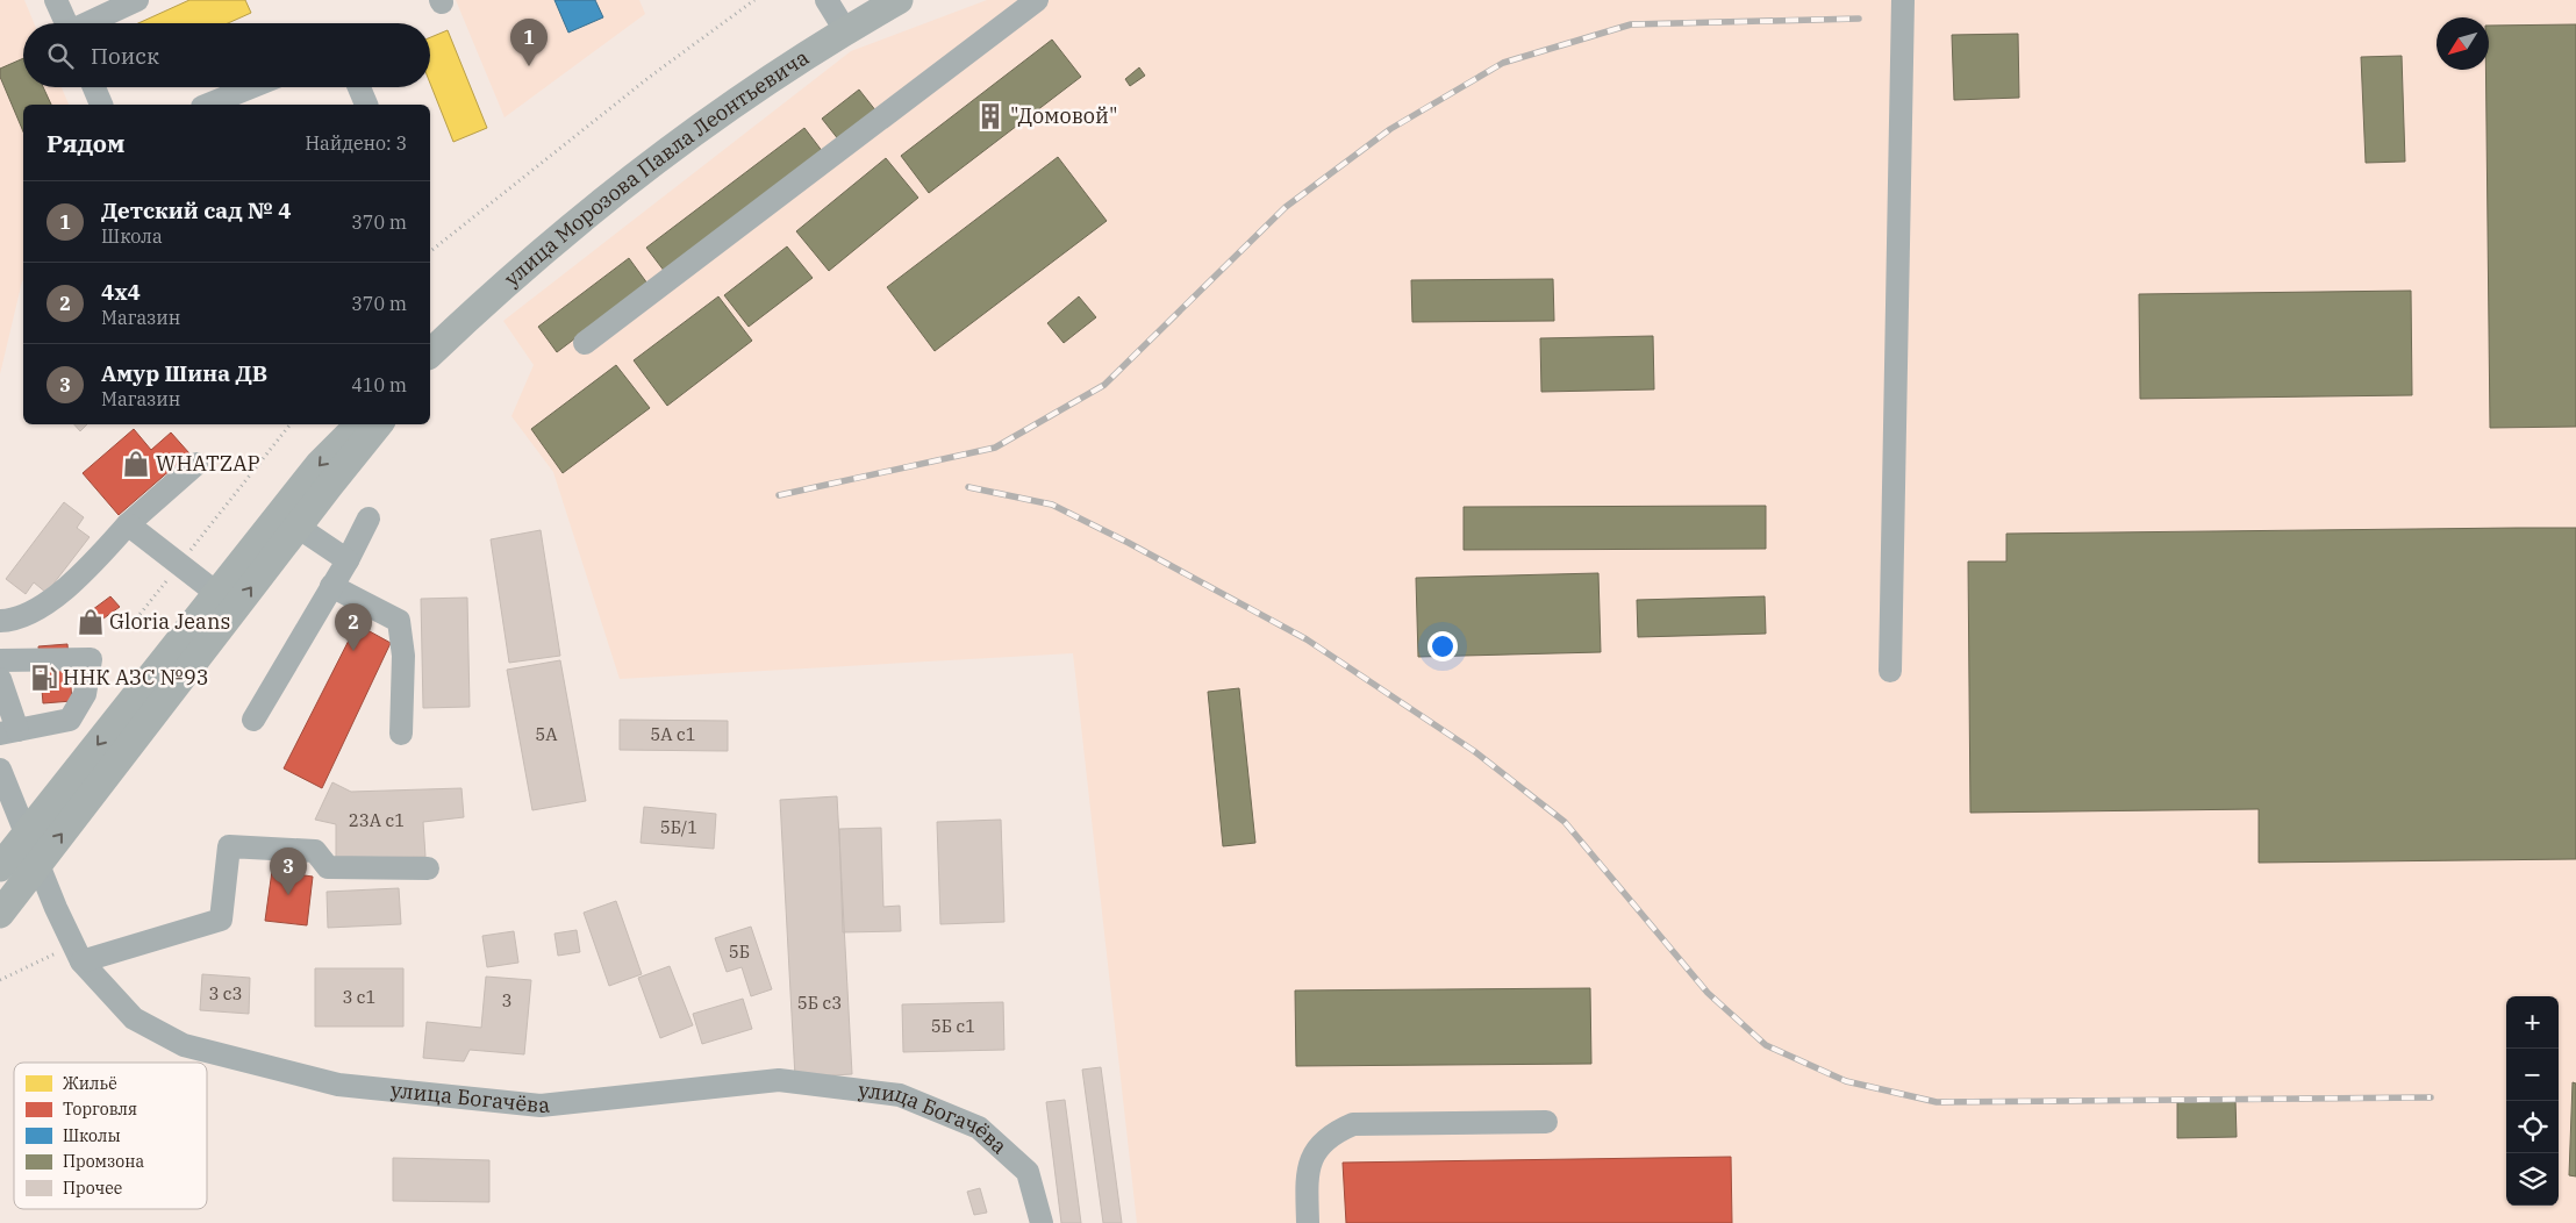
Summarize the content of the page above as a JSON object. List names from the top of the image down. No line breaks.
{"streets":{"main road":["улица Морозова Павла Леонтьевича"],"street":["улица Богачёва"]},"places":{"building":["\"Домовой\""],"shop":["WHATZAP","Gloria Jeans"],"fuel station":["ННК АЗС №93"]},"house_numbers":["5А","5А с1","23А с1","5Б/1","5Б","3 с3","3 с1","3","5Б с3","5Б с1"],"legend":["Жильё","Торговля","Школы","Промзона","Прочее"],"north":"bottom left","page":{"pins":["1","2","3"],"search":"Поиск","heading":["Рядом","Найдено: 3"],"list":[{"mark":"1","name":"Детский сад № 4","note":"Школа","value":"370 m"},{"mark":"2","name":"4х4","note":"Магазин","value":"370 m"},{"mark":"3","name":"Амур Шина ДВ","note":"Магазин","value":"410 m"}],"map_buttons":["+","−"]}}
